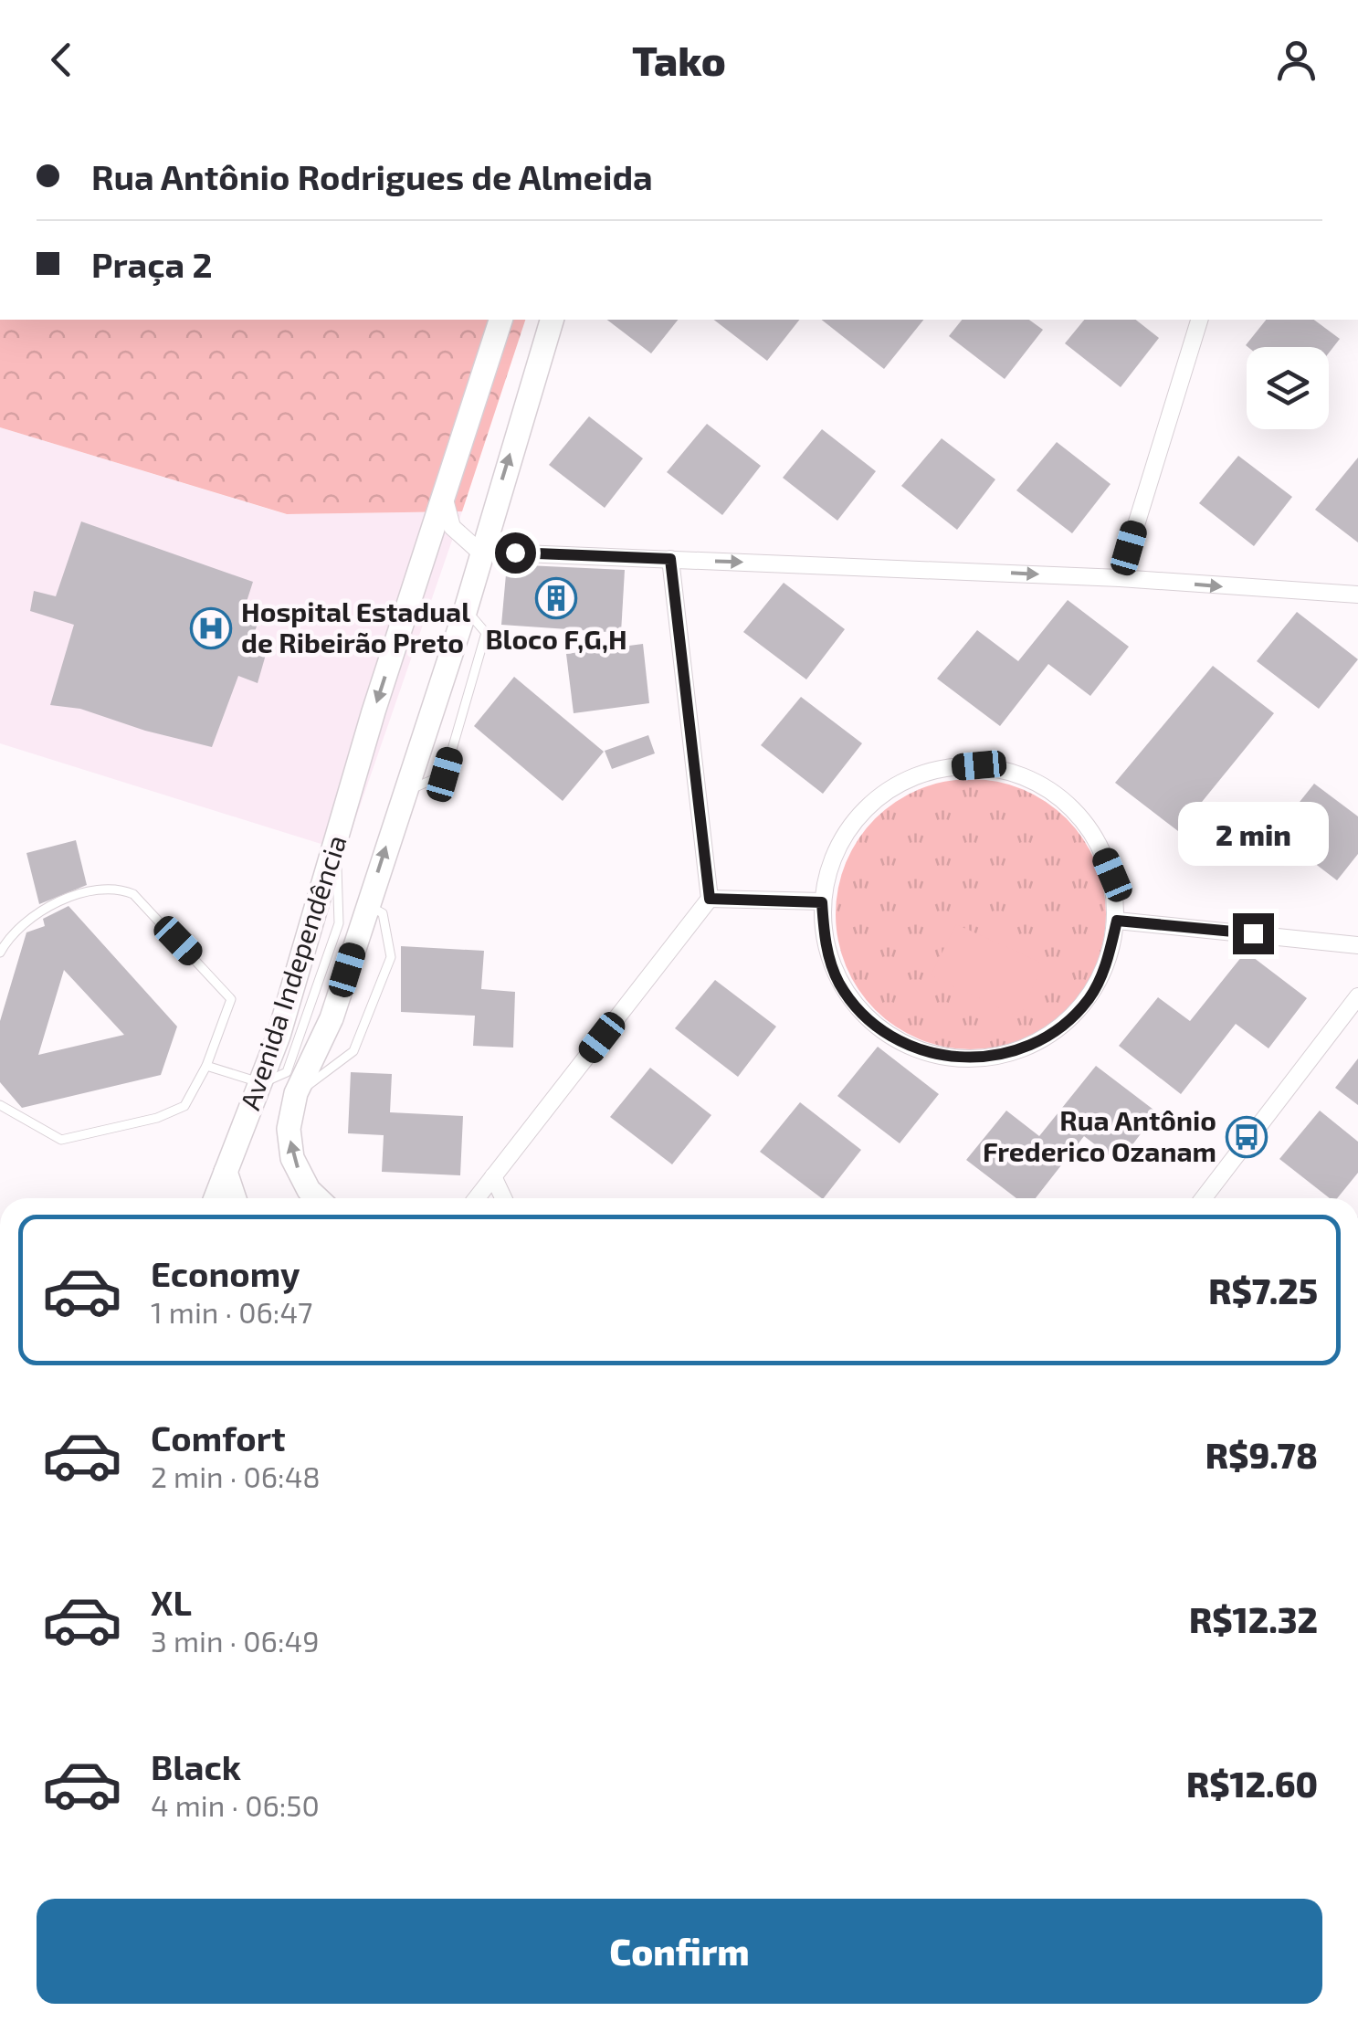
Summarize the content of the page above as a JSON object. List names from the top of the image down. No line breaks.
{"streets":{"main road":["Avenida Independência"]},"places":{"building":["Bloco F,G,H"],"hospital":["Hospital Estadual de Ribeirão Preto"],"bus stop":["Rua Antônio Frederico Ozanam"]},"page":{"header":"Tako","banner":["Rua Antônio Rodrigues de Almeida","Praça 2"],"bubble":"2 min","list":[{"name":"Economy","note":"1 min · 06:47","value":"R$7.25"},{"name":"Comfort","note":"2 min · 06:48","value":"R$9.78"},{"name":"XL","note":"3 min · 06:49","value":"R$12.32"},{"name":"Black","note":"4 min · 06:50","value":"R$12.60"}],"buttons":"Confirm"}}
